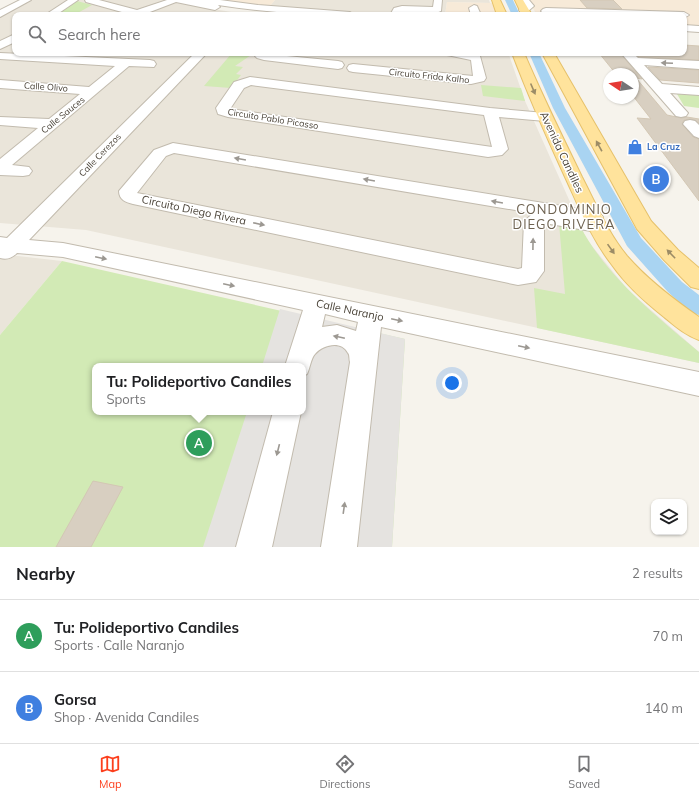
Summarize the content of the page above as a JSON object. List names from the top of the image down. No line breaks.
{"streets":{"main road":["Avenida Candiles"],"street":["Circuito Frida Kalho","Calle Olivo","Calle Sauces","Circuito Pablo Picasso","Calle Cerezos","Circuito Diego Rivera","Calle Naranjo"]},"crossings":[["Calle Olivo","Calle Sauces"],["Circuito Pablo Picasso","Avenida Candiles"],["Avenida Candiles","Circuito Diego Rivera"],["Calle Cerezos","Calle Naranjo"]],"districts":["CONDOMINIO DIEGO RIVERA"],"places":{"shop":["La Cruz"]},"north":"left","page":{"search":"Search here","pins":["B","A"],"popup":["Tu: Polideportivo Candiles","Sports"],"heading":["Nearby","2 results"],"list":[{"mark":"A","name":"Tu: Polideportivo Candiles","note":"Sports · Calle Naranjo","value":"70 m"},{"mark":"B","name":"Gorsa","note":"Shop · Avenida Candiles","value":"140 m"}],"nav":["Map","Directions","Saved"]}}
